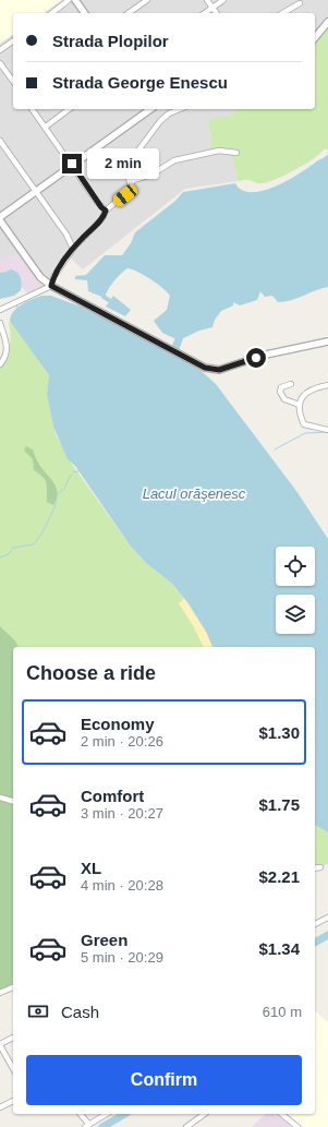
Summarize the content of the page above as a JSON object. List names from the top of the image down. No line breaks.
{"water":["Lacul orăşenesc"],"page":{"banner":["Strada Plopilor","Strada George Enescu"],"bubble":"2 min","heading":"Choose a ride","list":[{"name":"Economy","note":"2 min · 20:26","value":"$1.30"},{"name":"Comfort","note":"3 min · 20:27","value":"$1.75"},{"name":"XL","note":"4 min · 20:28","value":"$2.21"},{"name":"Green","note":"5 min · 20:29","value":"$1.34"}],"pay":["Cash","610 m"],"buttons":"Confirm"}}
